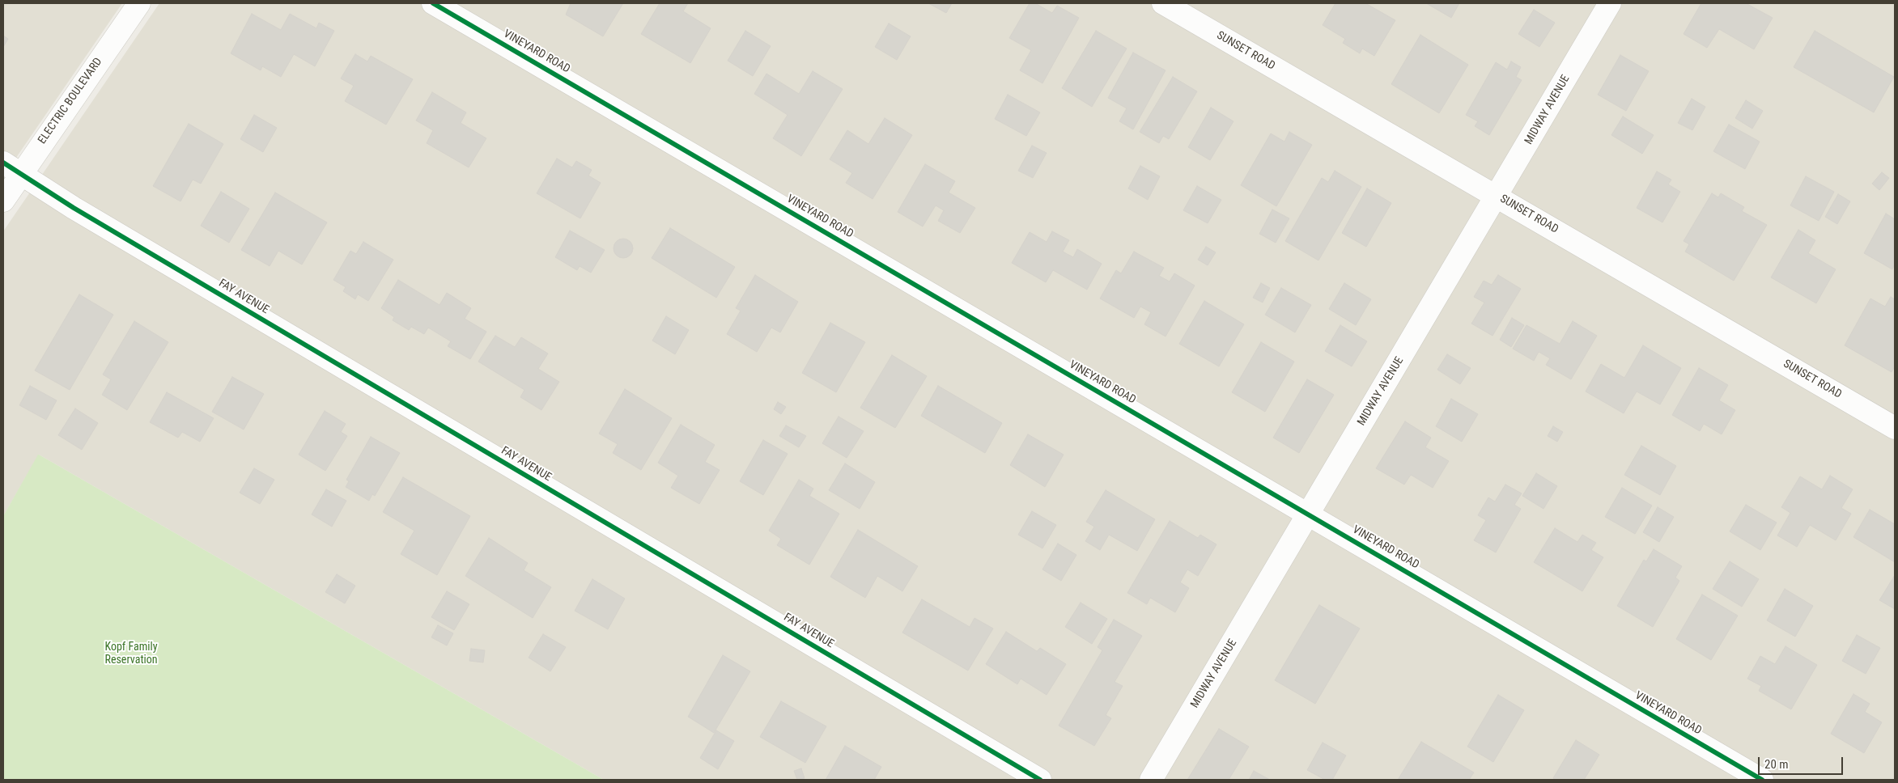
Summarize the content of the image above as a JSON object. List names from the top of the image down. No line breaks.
{"streets":{"street":["SUNSET ROAD","VINEYARD ROAD","ELECTRIC BOULEVARD","MIDWAY AVENUE","FAY AVENUE"]},"crossings":[["SUNSET ROAD","MIDWAY AVENUE"],["VINEYARD ROAD","MIDWAY AVENUE"],["ELECTRIC BOULEVARD","FAY AVENUE"]],"parks":["Kopf Family Reservation"],"scale_bar":"20 m"}
